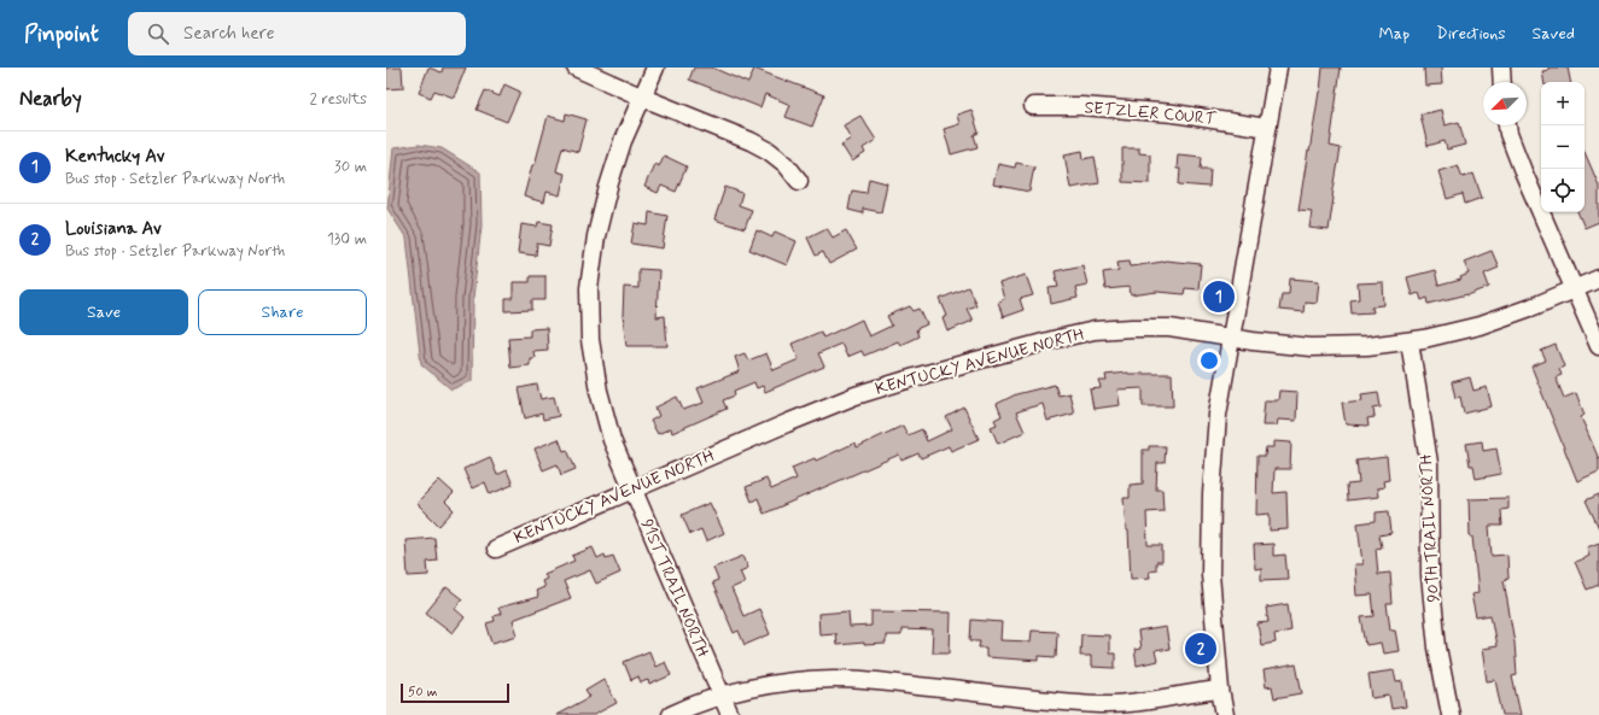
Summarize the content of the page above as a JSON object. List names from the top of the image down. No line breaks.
{"streets":{"street":["SETZLER COURT","KENTUCKY AVENUE NORTH","90TH TRAIL NORTH","91ST TRAIL NORTH"]},"crossings":[["KENTUCKY AVENUE NORTH","90TH TRAIL NORTH"],["KENTUCKY AVENUE NORTH","91ST TRAIL NORTH"]],"scale_bar":"50 m","north":"bottom left","page":{"header":"Pinpoint","search":"Search here","nav":["Map","Directions","Saved"],"heading":["Nearby","2 results"],"map_buttons":["+","−"],"list":[{"mark":"1","name":"Kentucky Av","note":"Bus stop · Setzler Parkway North","value":"30 m"},{"mark":"2","name":"Louisiana Av","note":"Bus stop · Setzler Parkway North","value":"130 m"}],"buttons":["Save","Share"],"pins":["1","2"],"scale":"50 m"}}
